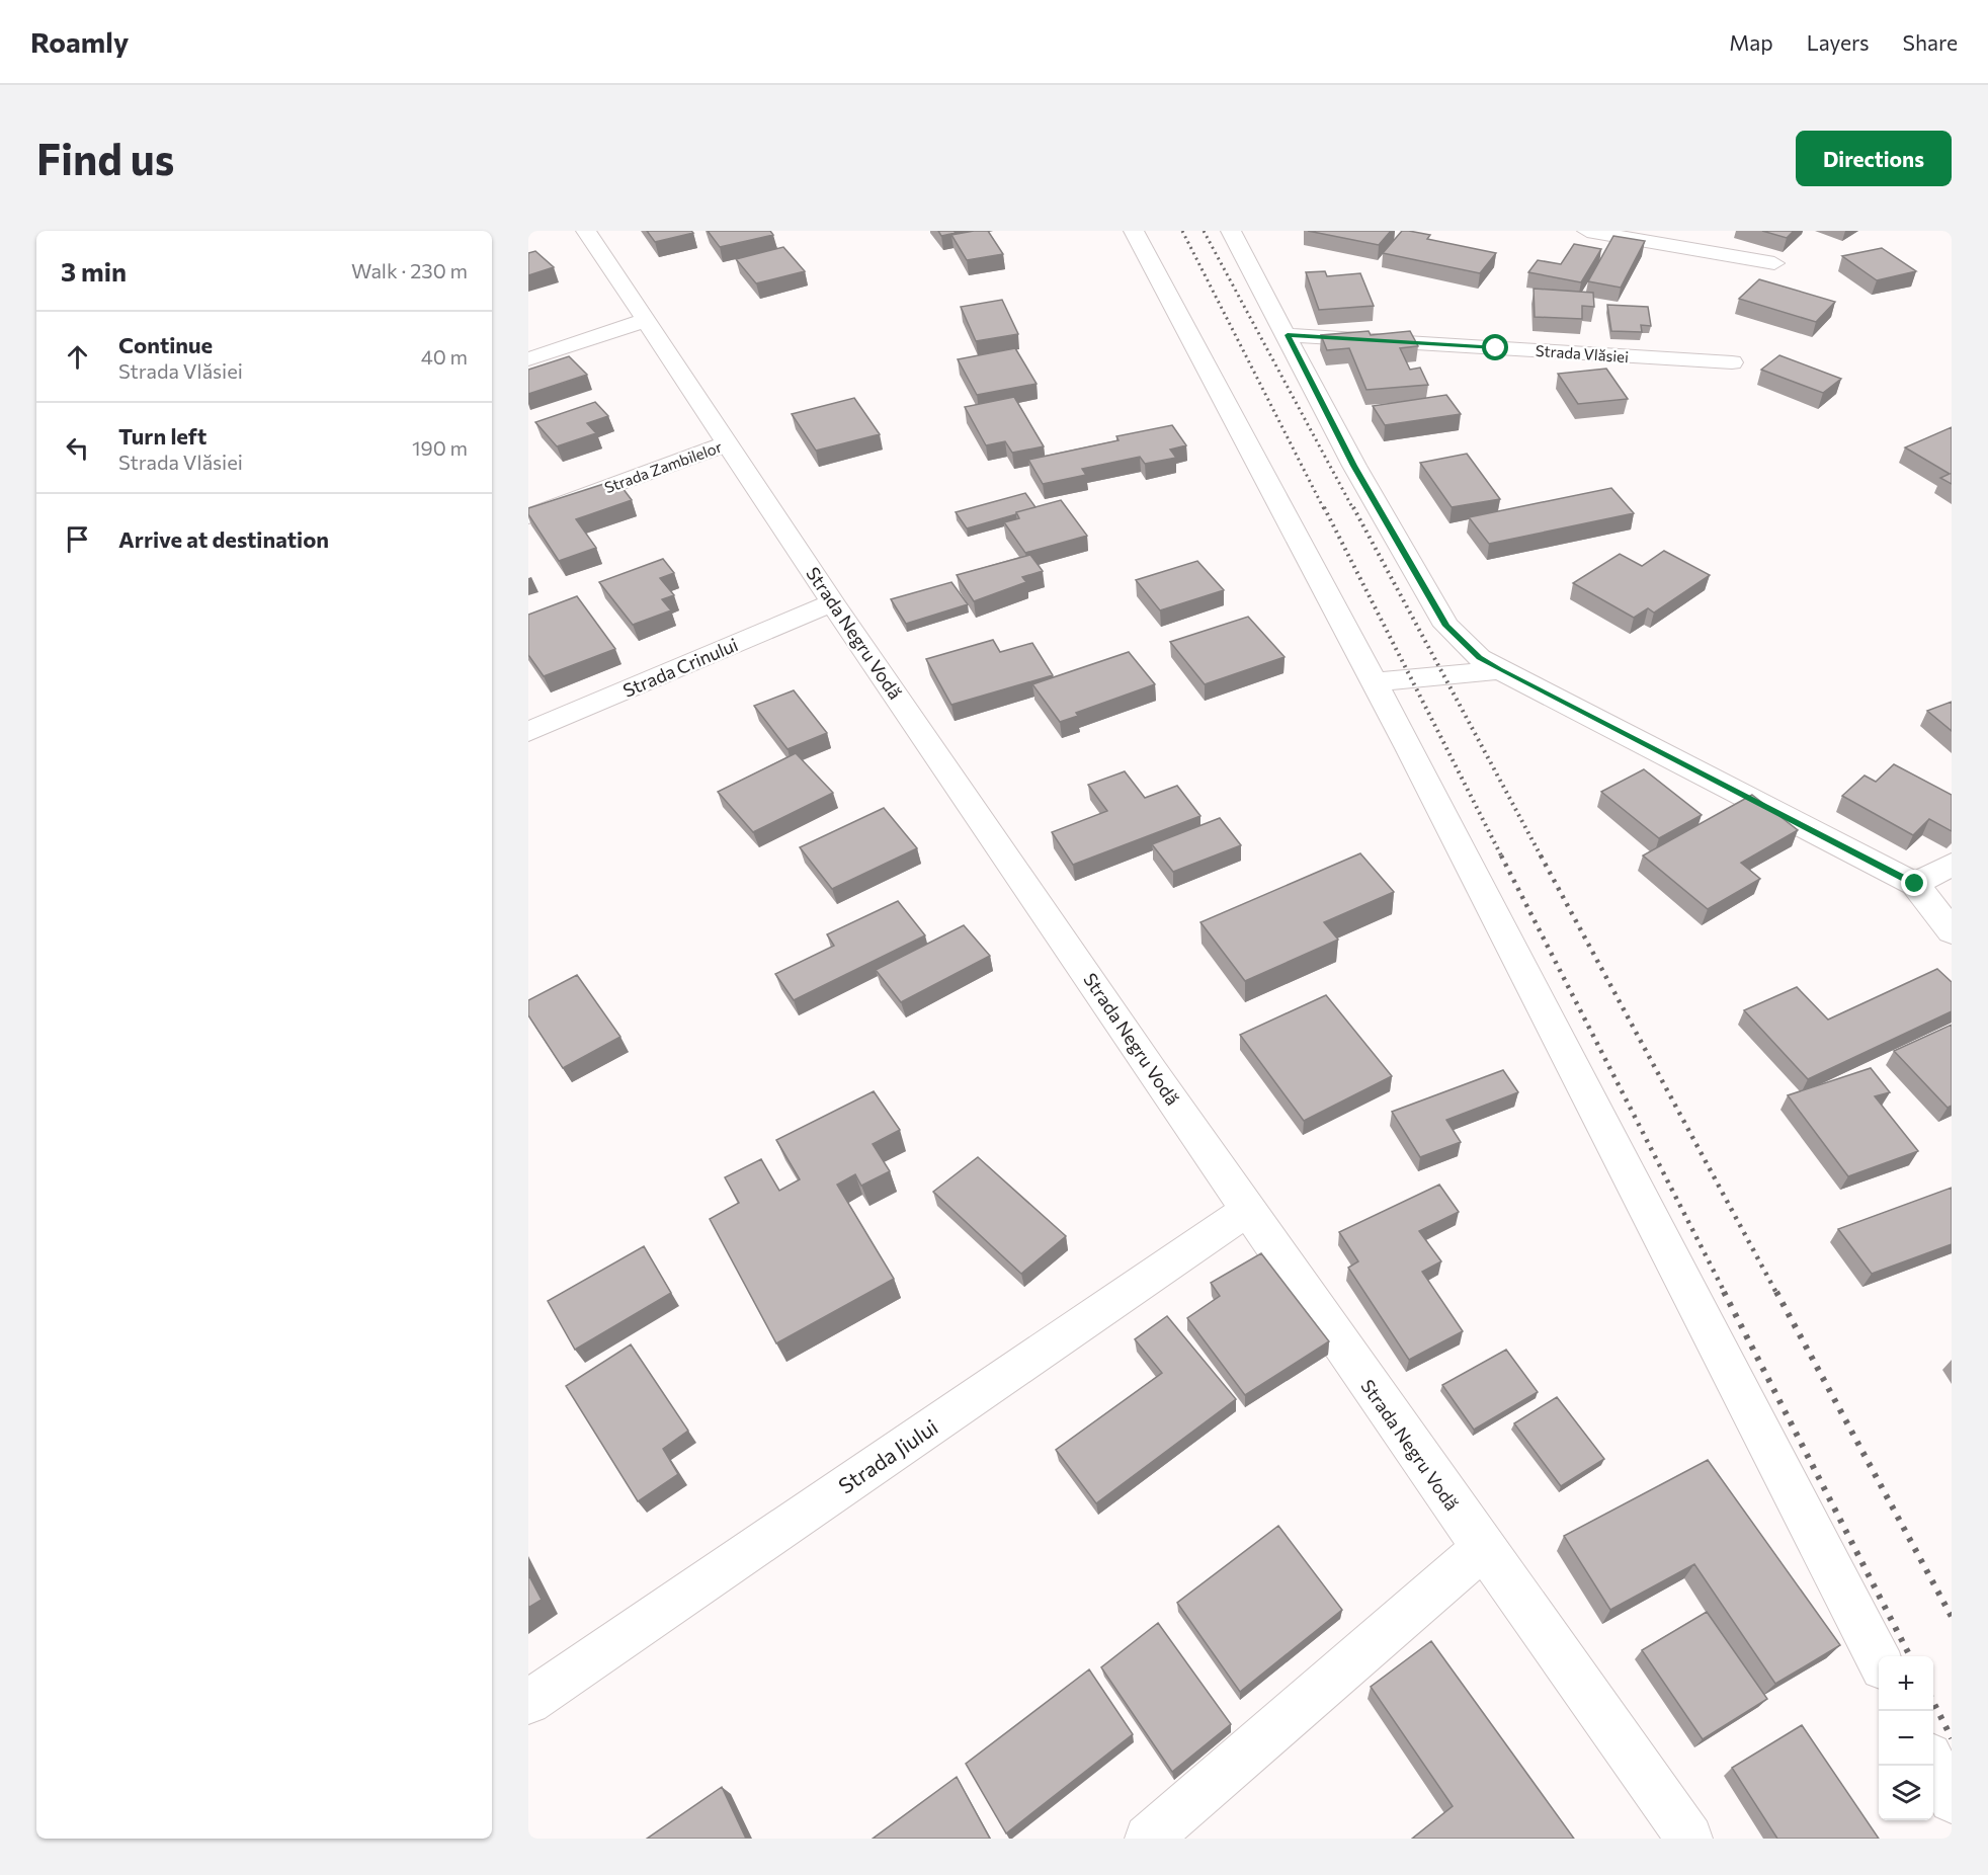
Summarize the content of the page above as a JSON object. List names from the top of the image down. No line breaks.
{"streets":{"street":["Strada Vlăsiei","Strada Zambilelor","Strada Negru Vodă","Strada Crinului","Strada Jiului"]},"crossings":[["Strada Zambilelor","Strada Negru Vodă"],["Strada Negru Vodă","Strada Crinului"],["Strada Negru Vodă","Strada Jiului"]],"page":{"header":"Roamly","nav":["Map","Layers","Share"],"buttons":"Directions","title":"Find us","heading":["3 min","Walk · 230 m"],"list":[["Continue","Strada Vlăsiei","40 m"],["Turn left","Strada Vlăsiei","190 m"],"Arrive at destination"],"map_buttons":["+","−"]}}
